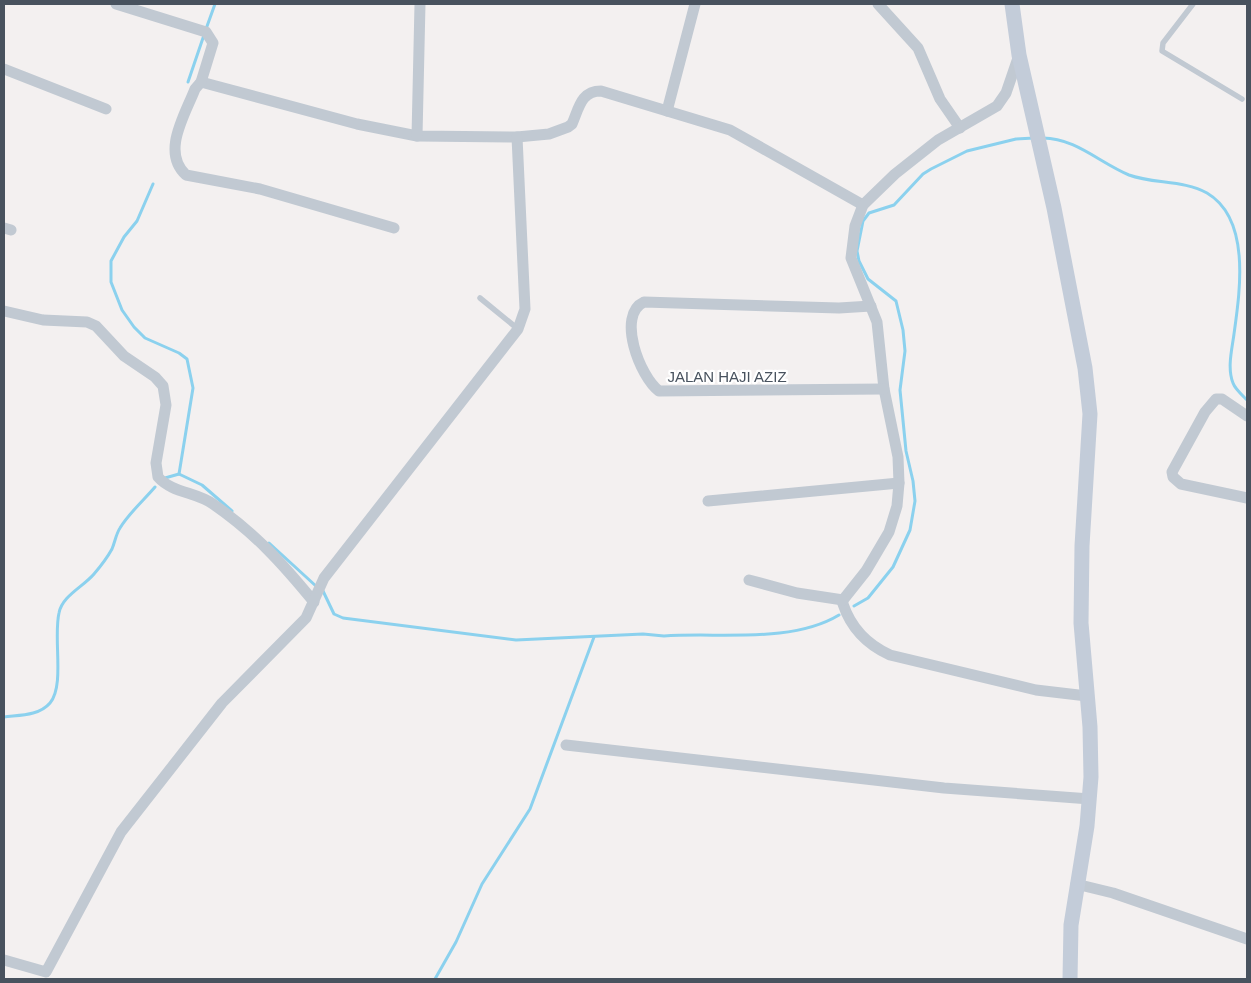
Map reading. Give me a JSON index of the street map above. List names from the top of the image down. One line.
{"streets":{"street":["JALAN HAJI AZIZ"]}}
